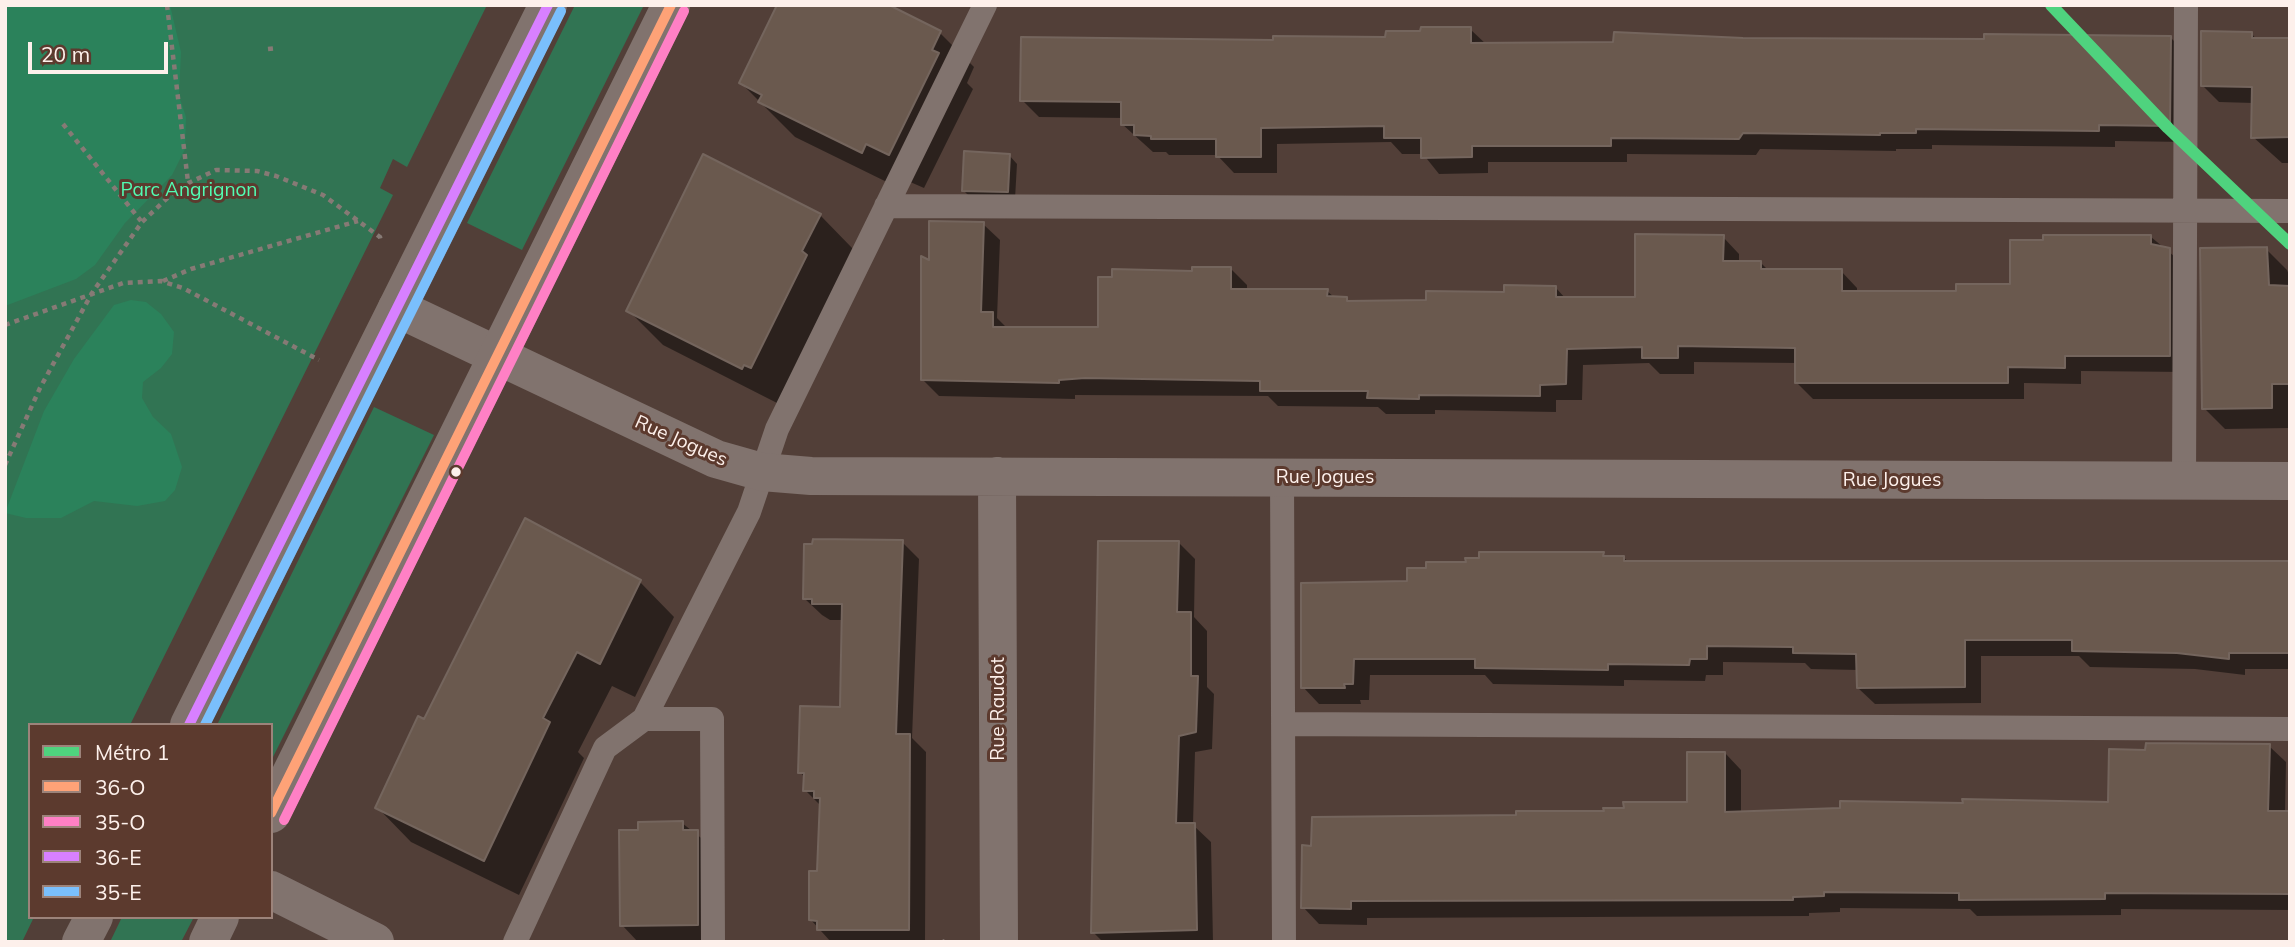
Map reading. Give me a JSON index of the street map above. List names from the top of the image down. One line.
{"streets":{"street":["Rue Jogues","Rue Raudot"]},"crossings":[["Rue Jogues","Rue Raudot"]],"parks":["Parc Angrignon"],"lines":["metro line 1","transit line 36-O","transit line 36-E","transit line 35-O","transit line 35-E"],"legend":["Métro 1","36-O","35-O","36-E","35-E"],"scale_bar":"20 m"}
